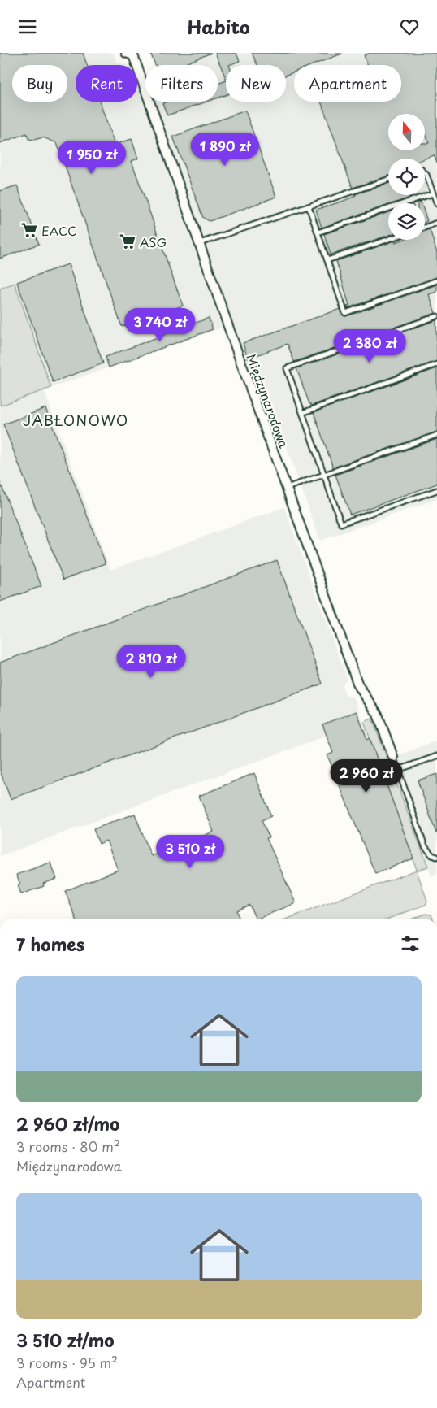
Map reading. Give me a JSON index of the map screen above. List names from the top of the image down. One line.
{"streets":{"street":["Międzynarodowa"]},"districts":["JABŁONOWO"],"places":{"supermarket":["EACC","ASG"]},"north":"top","page":{"header":"Habito","chip":["Buy","Rent","Filters","New","Apartment"],"price":["1 890 zł","1 950 zł","3 740 zł","2 380 zł","2 810 zł","2 960 zł","3 510 zł"],"heading":"7 homes","list":[{"name":"2 960 zł/mo","note":"3 rooms · 80 m² · Międzynarodowa"},{"name":"3 510 zł/mo","note":"3 rooms · 95 m² · Apartment"}]}}
